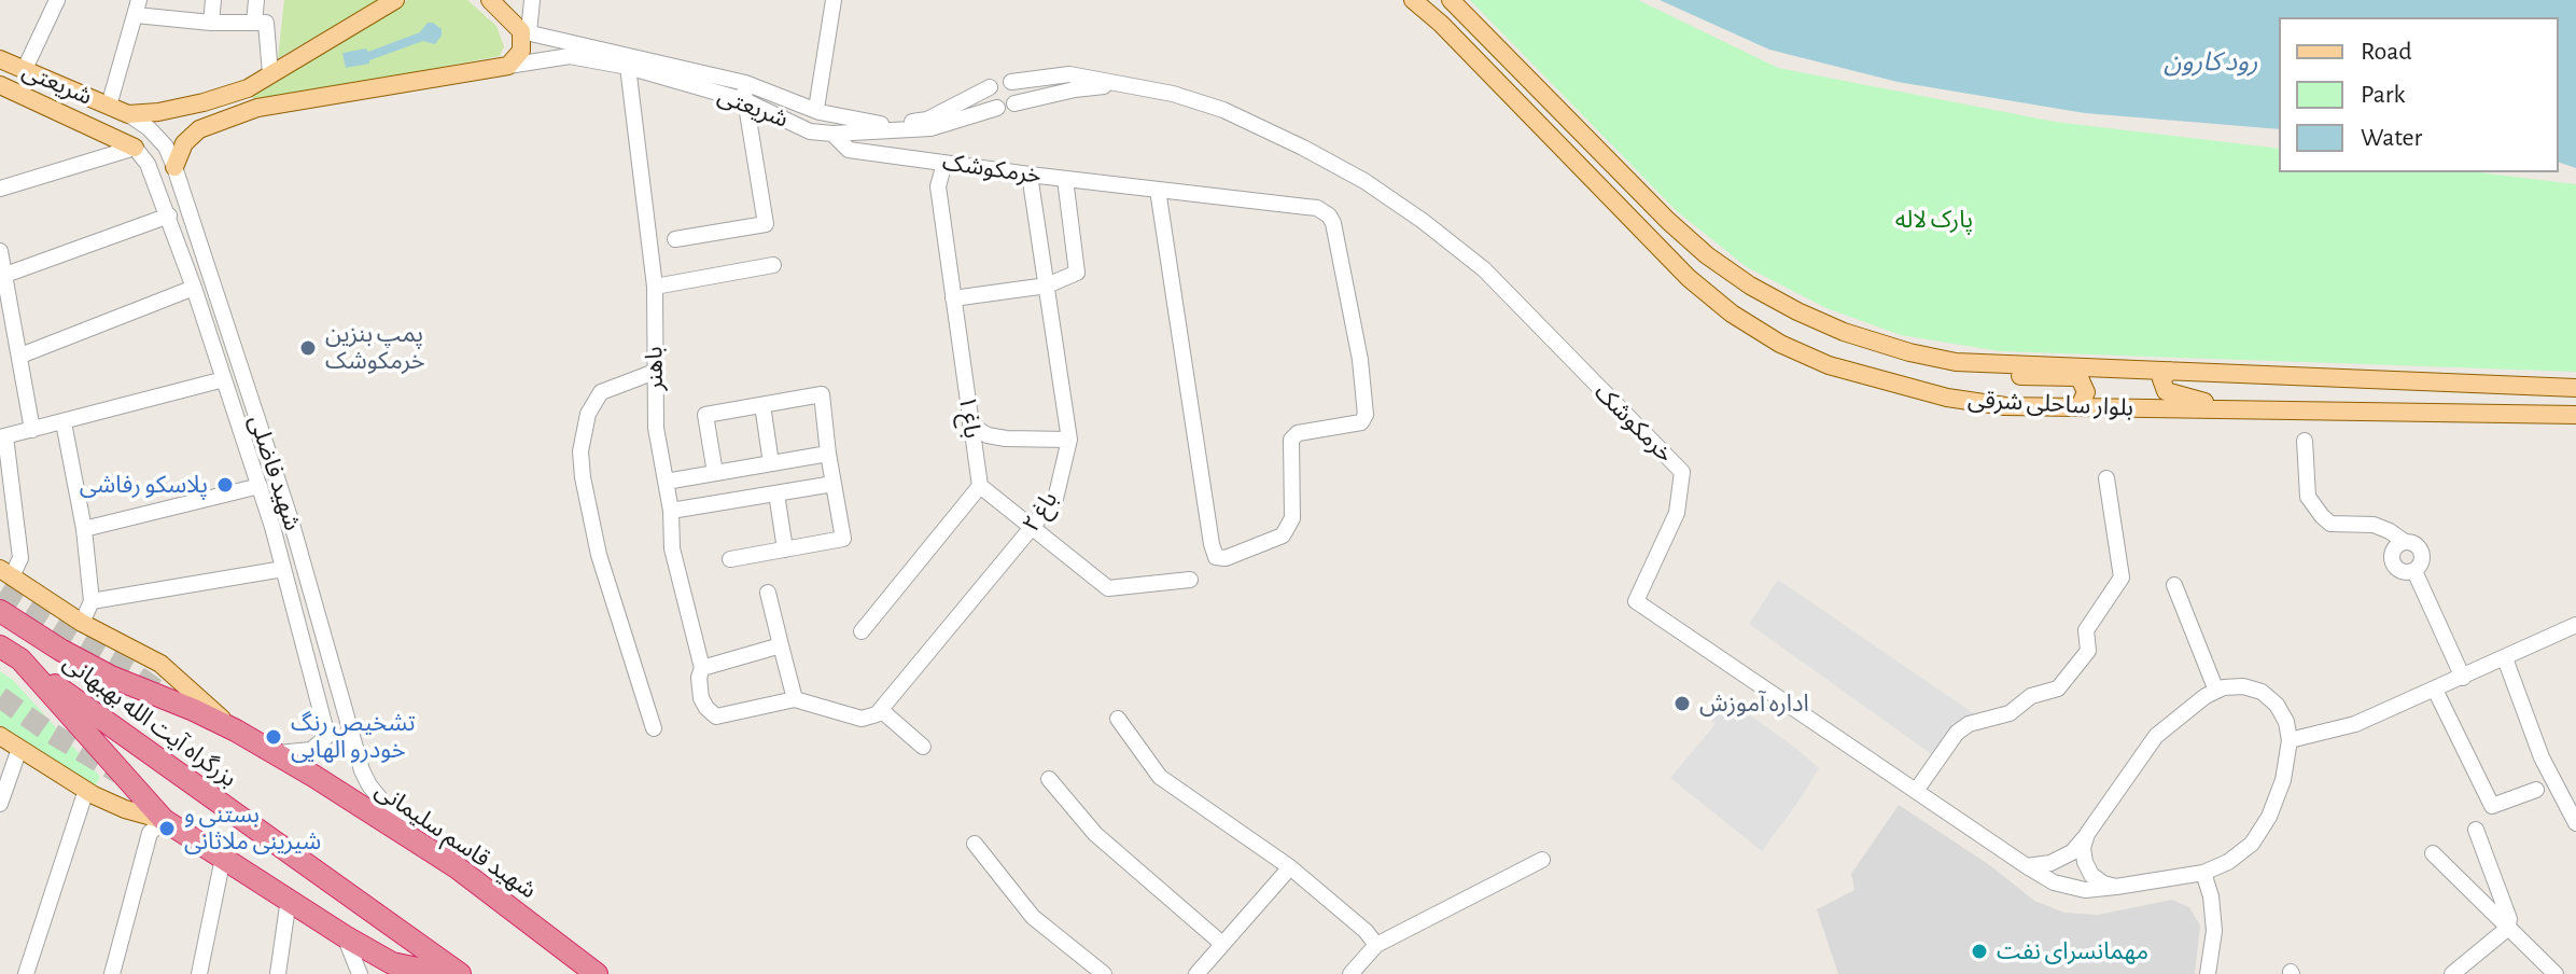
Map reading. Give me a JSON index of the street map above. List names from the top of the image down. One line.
{"streets":{"highway":["بزرگراه آیت الله بهبهانی","شهید قاسم سلیمانی"],"main road":["شریعتی","بلوار ساحلی شرقی"],"street":["خرمکوشک","باهنر","باغ ۱","شهید فاضلی","باغ ۲"]},"crossings":[["شریعتی","خرمکوشک"],["شریعتی","باهنر"],["شریعتی","شهید فاضلی"],["خرمکوشک","باغ ۱"],["خرمکوشک","باغ ۲"],["شهید فاضلی","شهید قاسم سلیمانی"],["بزرگراه آیت الله بهبهانی","شهید قاسم سلیمانی"]],"water":["رود کارون"],"parks":["پارک لاله"],"places":["پمپ بنزین خرمکوشک","پلاسکو رفاشی","اداره آموزش","تشخیص رنگ خودرو الهایی","بستنی و شیرینی ملاثانی","مهمانسرای نفت"],"legend":["Road","Park","Water"]}
